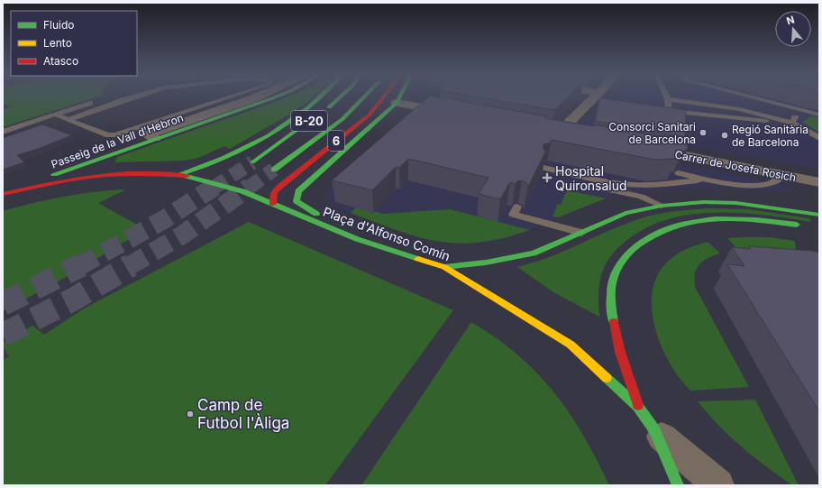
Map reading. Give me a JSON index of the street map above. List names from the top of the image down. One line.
{"streets":{"main road":["B-20","Passeig de la Vall d'Hebron","6","Plaça d'Alfonso Comín"],"street":["Carrer de Josefa Rosich"]},"crossings":[["Passeig de la Vall d'Hebron","Plaça d'Alfonso Comín"],["6","Plaça d'Alfonso Comín"]],"places":{"other":["Consorci Sanitari de Barcelona","Regió Sanitària de Barcelona","Camp de Futbol l'Àliga"],"health":["Hospital Quironsalud"]},"legend":["Fluido","Lento","Atasco"],"north":"top"}
